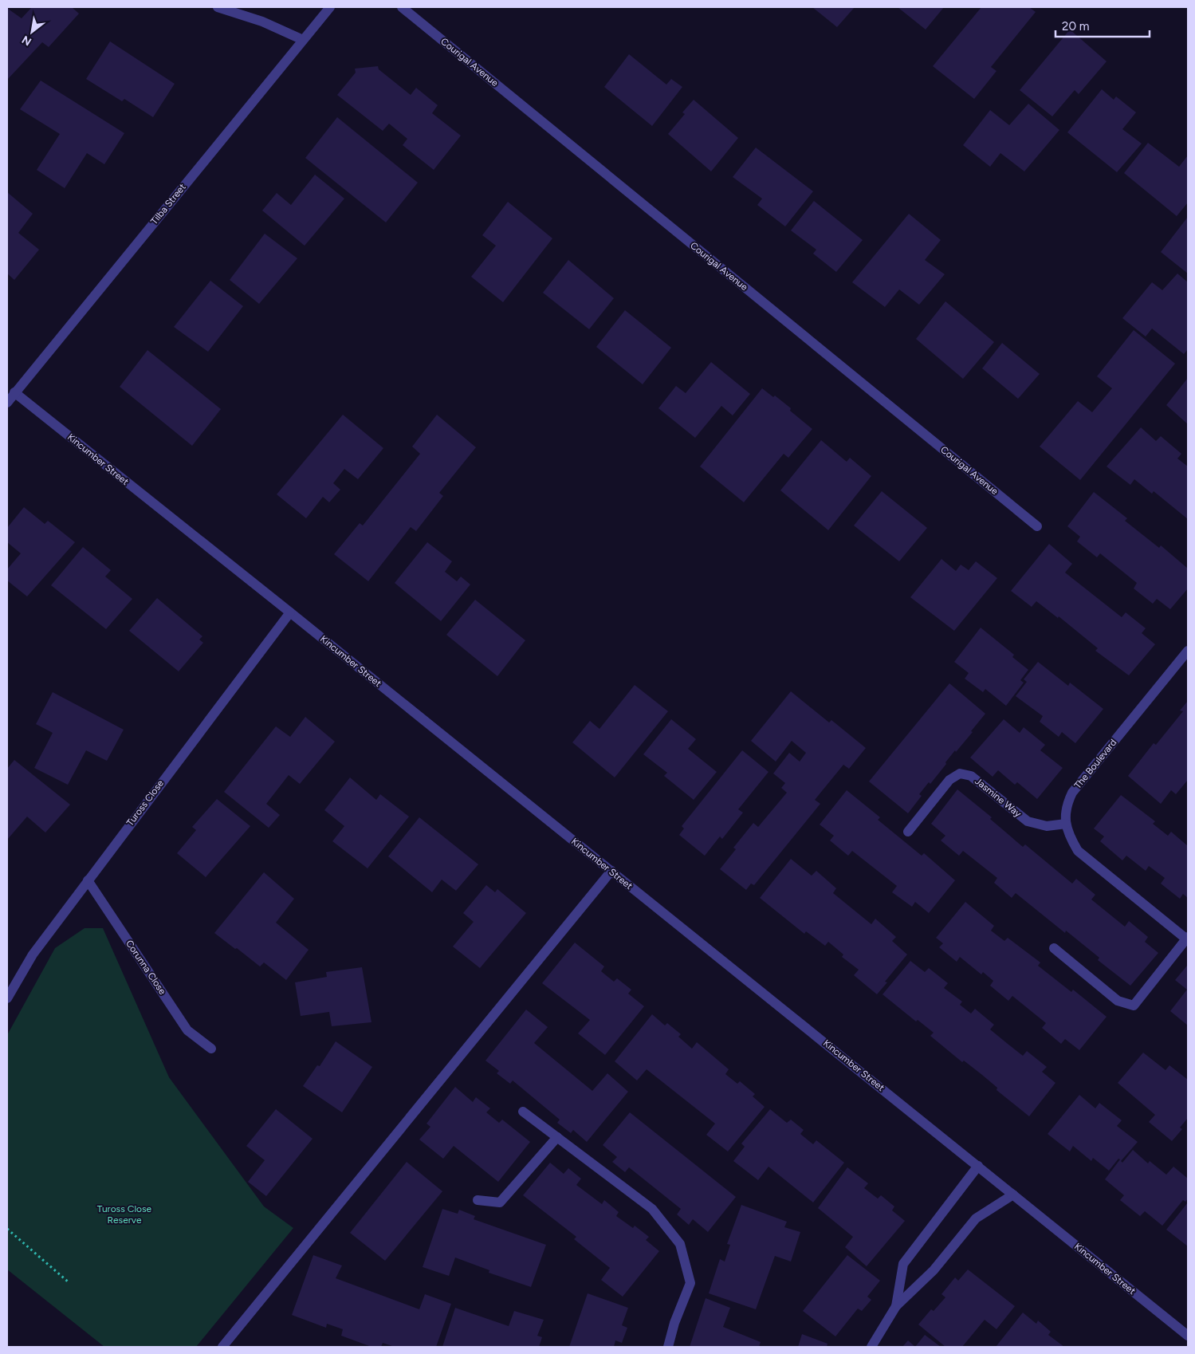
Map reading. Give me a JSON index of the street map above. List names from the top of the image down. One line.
{"streets":{"street":["Courigal Avenue","Tilba Street","Kincumber Street","The Boulevard","Jasmine Way","Tuross Close","Corunna Close"]},"crossings":[["Tilba Street","Kincumber Street"],["Kincumber Street","Tuross Close"],["The Boulevard","Jasmine Way"],["Tuross Close","Corunna Close"]],"parks":["Tuross Close Reserve"],"scale_bar":"20 m","north":"bottom left"}
